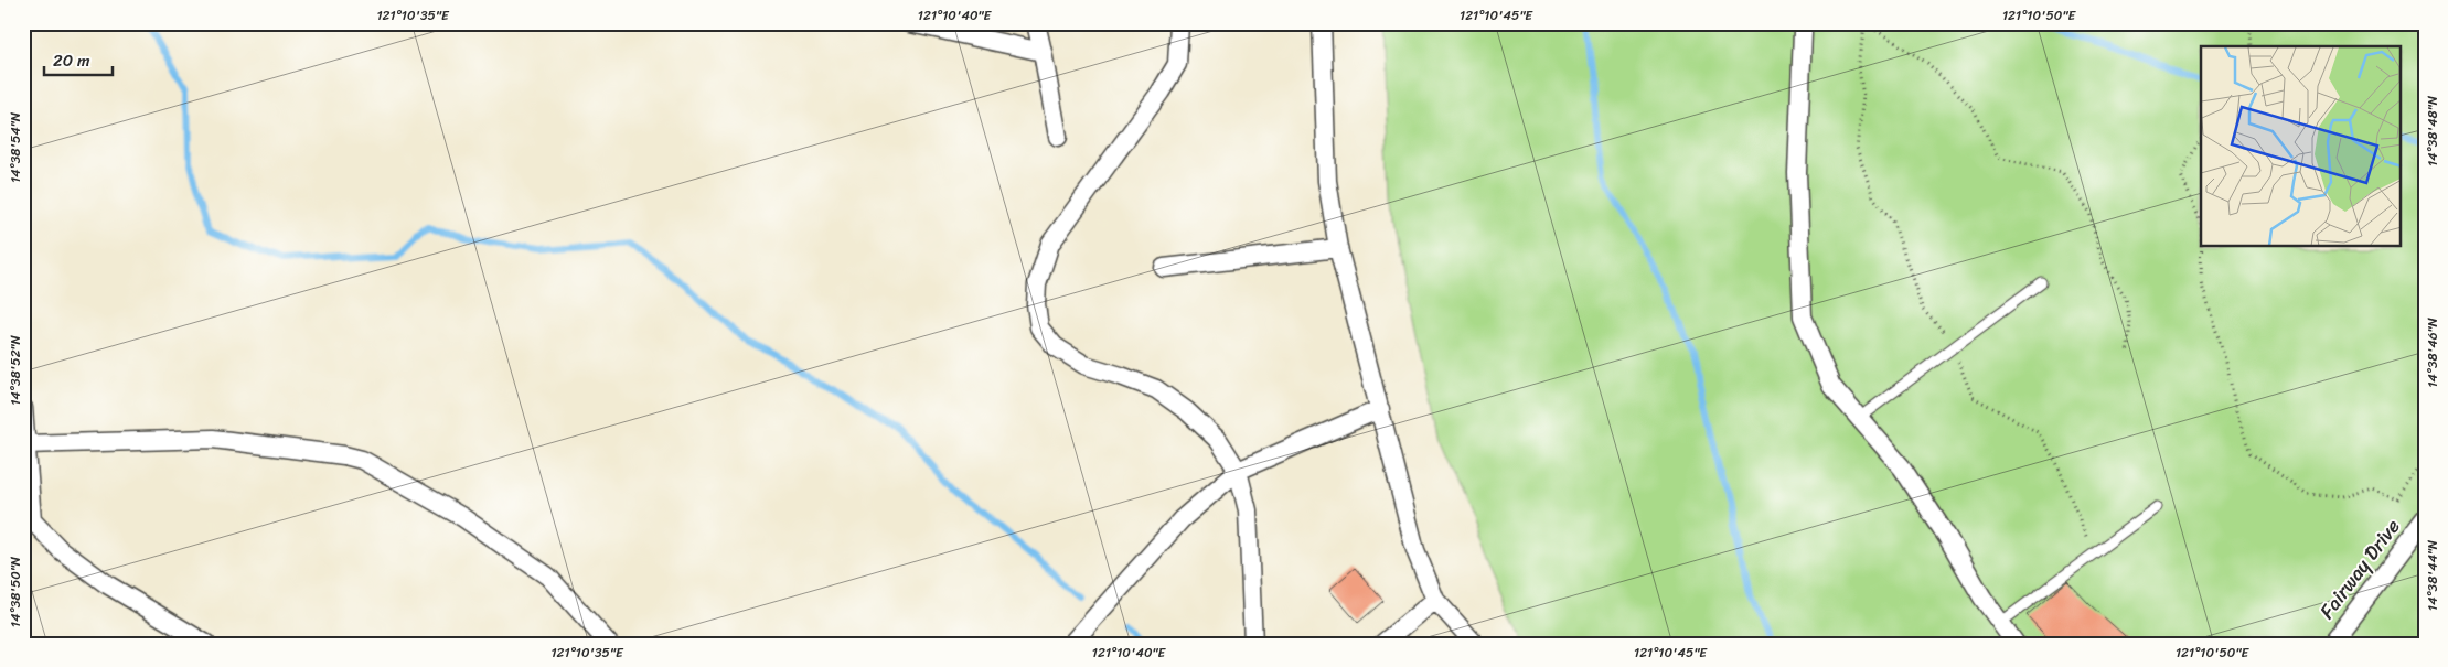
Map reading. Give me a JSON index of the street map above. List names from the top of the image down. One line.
{"streets":{"street":["Fairway Drive"]},"scale_bar":"20 m","coordinates":["121°10'35\"E","121°10'40\"E","121°10'45\"E","121°10'50\"E","14°38'48\"N","14°38'54\"N","14°38'46\"N","14°38'52\"N","14°38'44\"N","14°38'50\"N"]}
